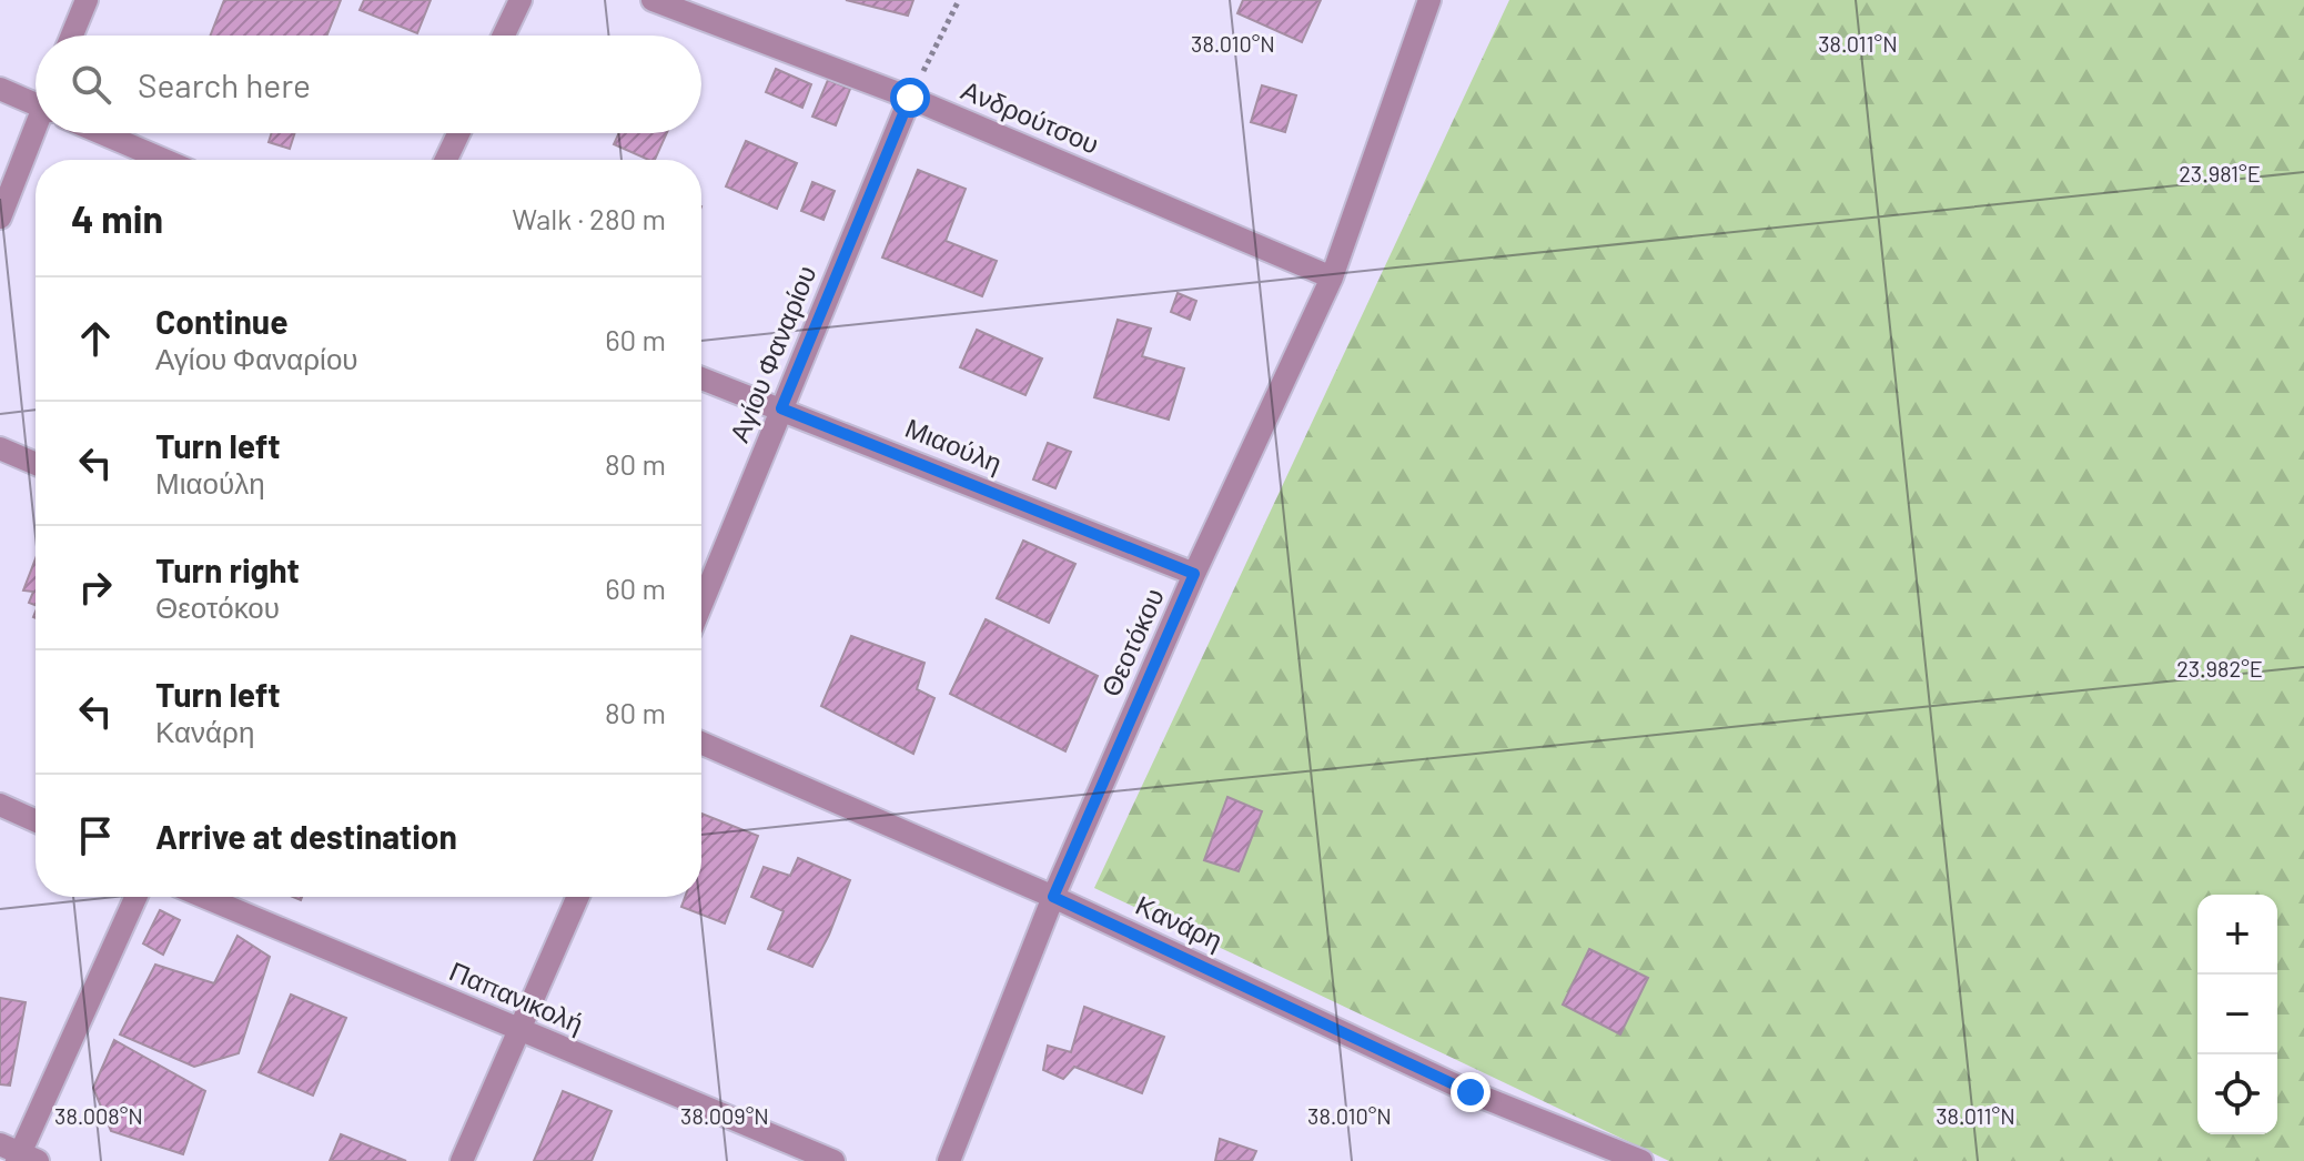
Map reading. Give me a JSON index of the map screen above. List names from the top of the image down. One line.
{"streets":{"street":["Ανδρούτσου","Αγίου Φαναρίου","Μιαούλη","Θεοτόκου","Κανάρη","Παπανικολή"]},"crossings":[["Ανδρούτσου","Αγίου Φαναρίου"],["Ανδρούτσου","Θεοτόκου"],["Αγίου Φαναρίου","Μιαούλη"],["Μιαούλη","Θεοτόκου"],["Θεοτόκου","Κανάρη"]],"page":{"search":"Search here","heading":["4 min","Walk · 280 m"],"list":[["Continue","Αγίου Φαναρίου","60 m"],["Turn left","Μιαούλη","80 m"],["Turn right","Θεοτόκου","60 m"],["Turn left","Κανάρη","80 m"],"Arrive at destination"],"map_buttons":["+","−"]},"coordinates":["38.010°N","38.011°N","23.981°E","23.982°E","38.008°N","38.009°N"]}
